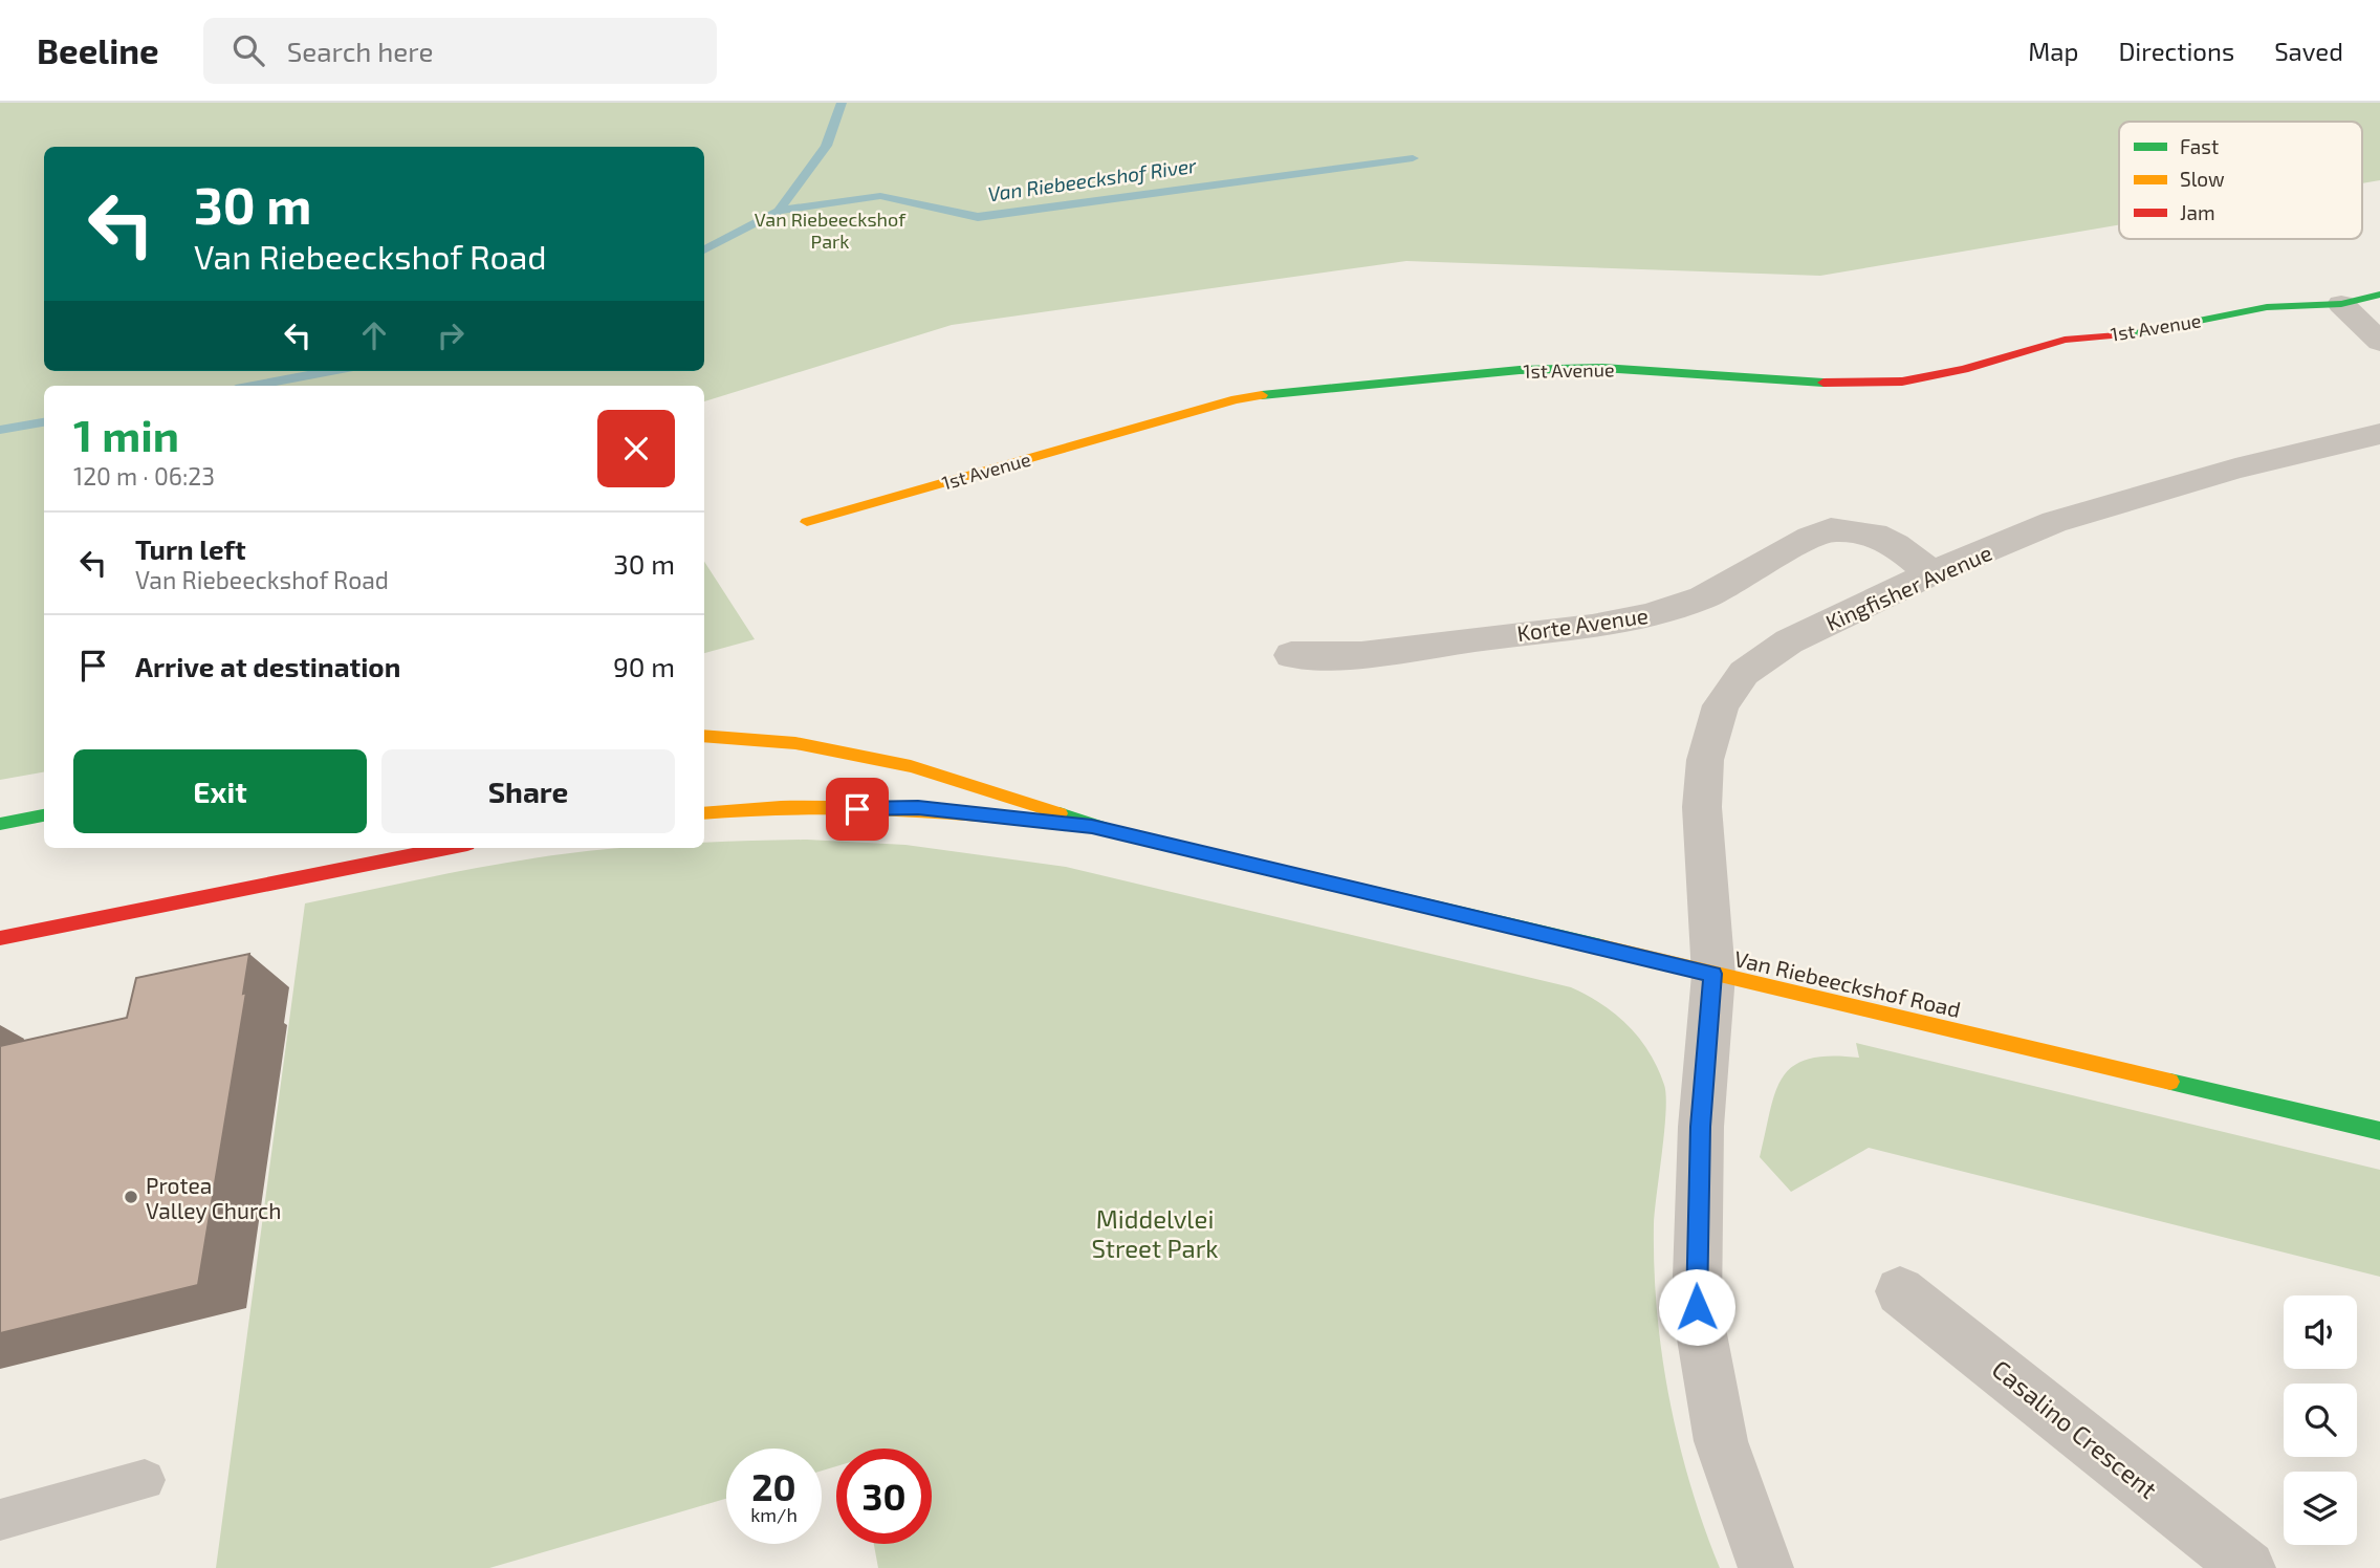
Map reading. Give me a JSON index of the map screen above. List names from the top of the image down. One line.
{"streets":{"street":["1st Avenue","Kingfisher Avenue","Korte Avenue","Van Riebeeckshof Road","Casalino Crescent"]},"crossings":[["Kingfisher Avenue","Korte Avenue"],["Kingfisher Avenue","Van Riebeeckshof Road"]],"water":["Van Riebeeckshof River"],"parks":["Van Riebeeckshof Park","Middelvlei Street Park"],"places":["Protea Valley Church"],"legend":["Fast","Slow","Jam"],"page":{"header":"Beeline","search":"Search here","nav":["Map","Directions","Saved"],"turn":["30 m","Van Riebeeckshof Road"],"heading":["1 min","120 m · 06:23"],"list":[{"name":"Turn left","note":"Van Riebeeckshof Road","value":"30 m"},{"name":"Arrive at destination","value":"90 m"}],"buttons":["Exit","Share"],"speed":"20 km/h","limit":"30"}}
